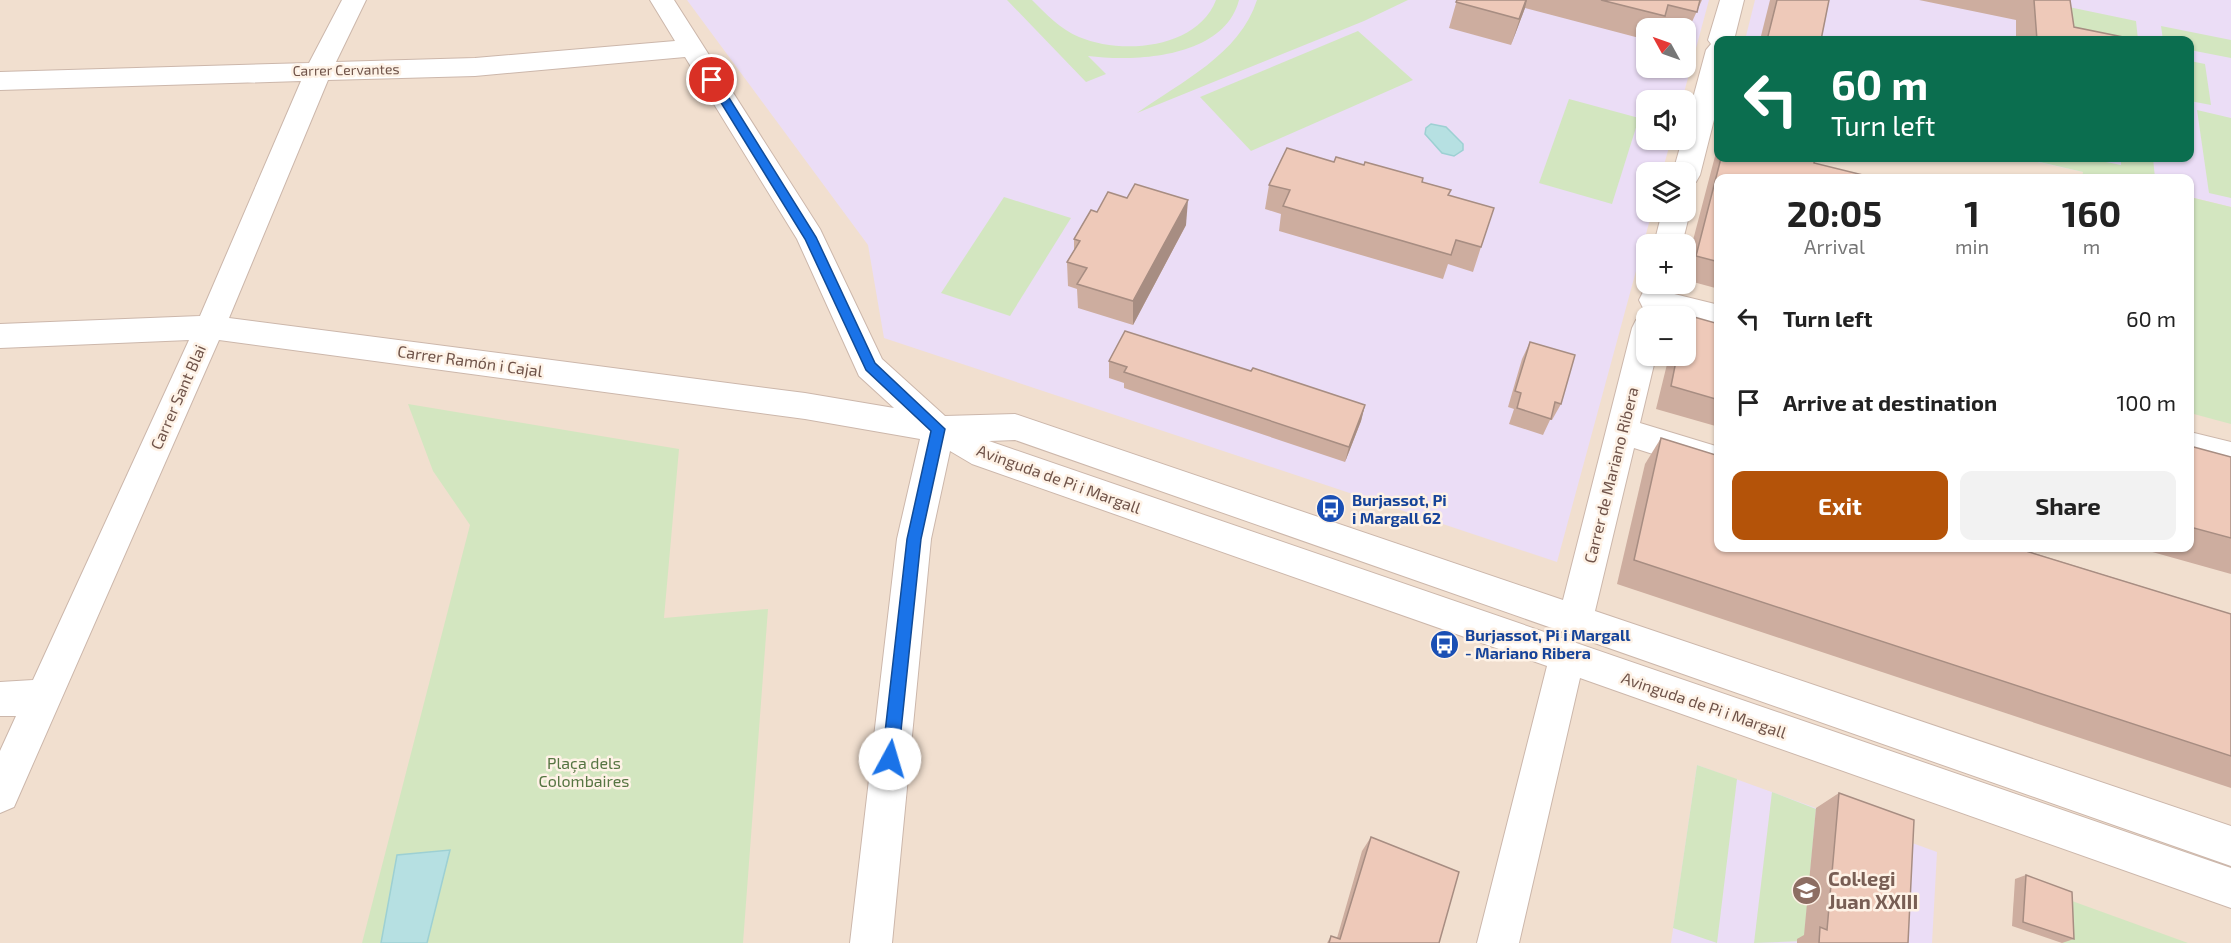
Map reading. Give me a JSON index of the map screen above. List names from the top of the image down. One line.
{"streets":{"street":["Carrer Cervantes","Carrer Ramón i Cajal","Carrer Sant Blai","Carrer de Mariano Ribera","Avinguda de Pi i Margall"]},"crossings":[["Carrer Cervantes","Carrer Sant Blai"],["Carrer Ramón i Cajal","Carrer Sant Blai"],["Carrer Ramón i Cajal","Avinguda de Pi i Margall"],["Carrer de Mariano Ribera","Avinguda de Pi i Margall"]],"parks":["Plaça dels Colombaires"],"places":{"bus stop":["Burjassot, Pi i Margall 62","Burjassot, Pi i Margall - Mariano Ribera"],"school or university":["Col·legi Juan XXIII"]},"north":"top left","page":{"map_buttons":["+","−"],"turn":["60 m","Turn left"],"eta":["20:05","Arrival","1","min","160","m"],"list":[{"name":"Turn left","value":"60 m"},{"name":"Arrive at destination","value":"100 m"}],"buttons":["Exit","Share"]}}
